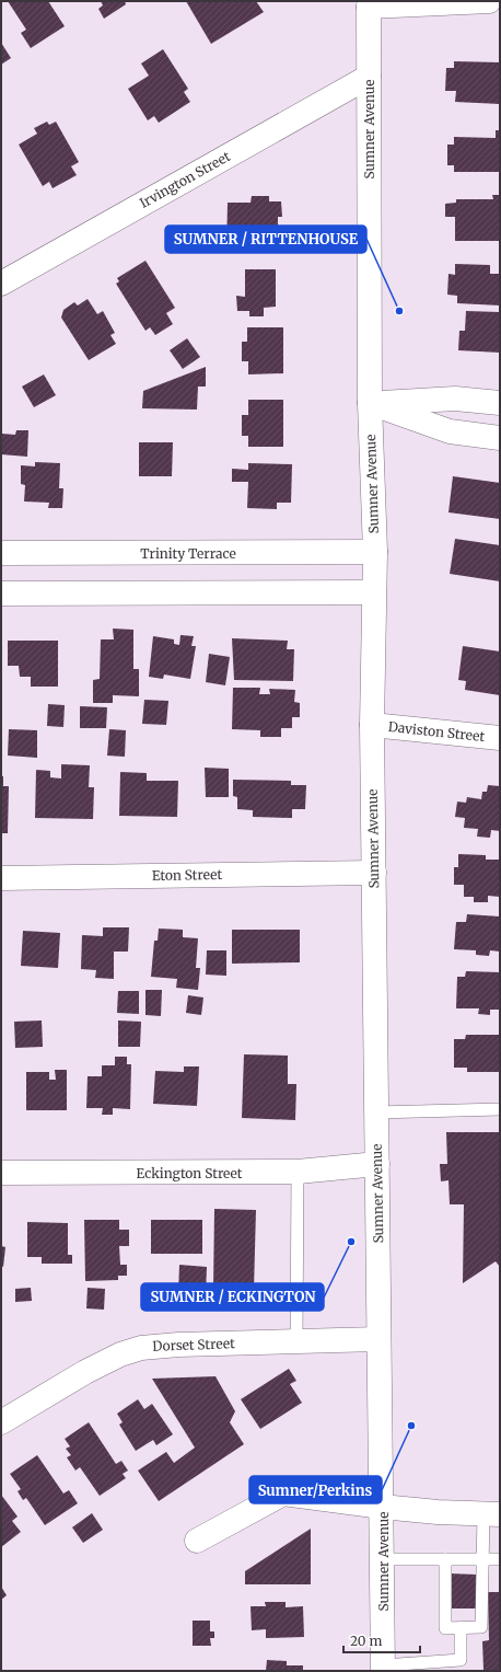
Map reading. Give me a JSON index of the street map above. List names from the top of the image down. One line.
{"streets":{"street":["Sumner Avenue","Irvington Street","Trinity Terrace","Daviston Street","Eton Street","Eckington Street","Dorset Street"]},"crossings":[["Sumner Avenue","Irvington Street"],["Sumner Avenue","Trinity Terrace"],["Sumner Avenue","Daviston Street"],["Sumner Avenue","Eton Street"],["Sumner Avenue","Eckington Street"],["Sumner Avenue","Dorset Street"]],"places":["SUMNER / RITTENHOUSE","SUMNER / ECKINGTON","Sumner/Perkins"],"scale_bar":"20 m"}
